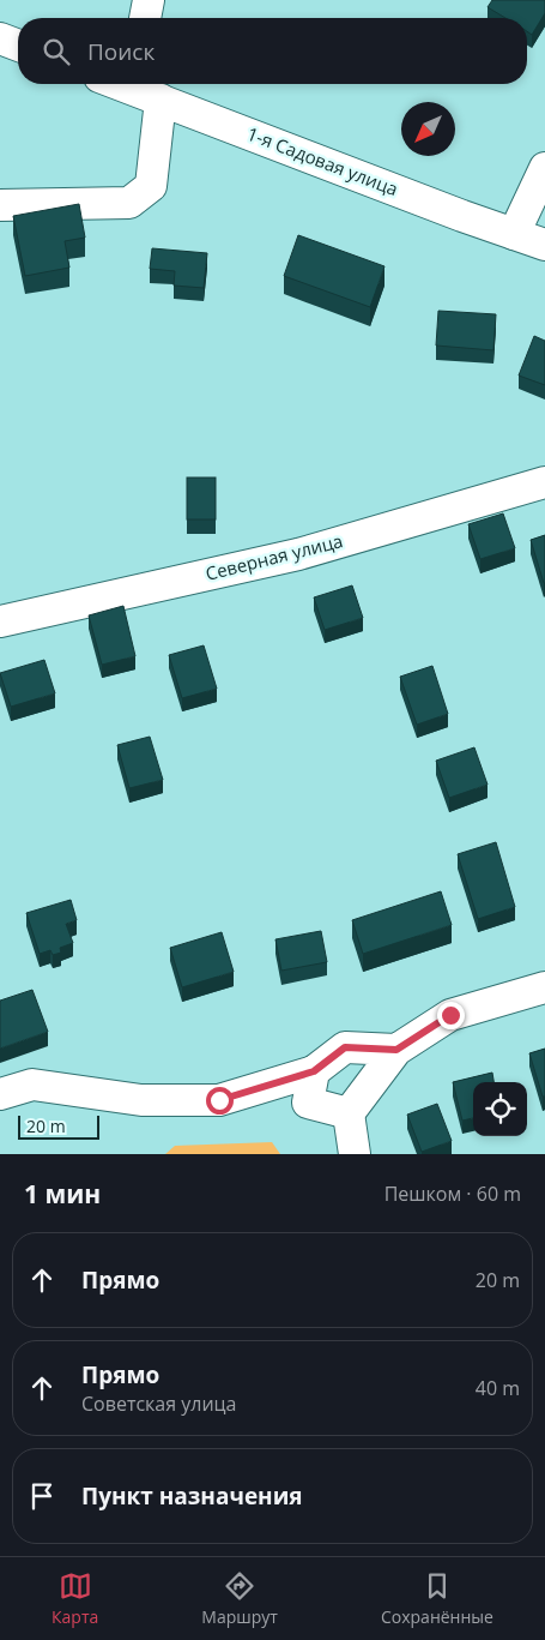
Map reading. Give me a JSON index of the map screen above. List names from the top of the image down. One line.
{"streets":{"street":["1-я Садовая улица","Северная улица"]},"scale_bar":"20 m","north":"bottom left","page":{"search":"Поиск","scale":"20 m","heading":["1 мин","Пешком · 60 m"],"list":[["Прямо","20 m"],["Прямо","Советская улица","40 m"],"Пункт назначения"],"nav":["Карта","Маршрут","Сохранённые"]}}
